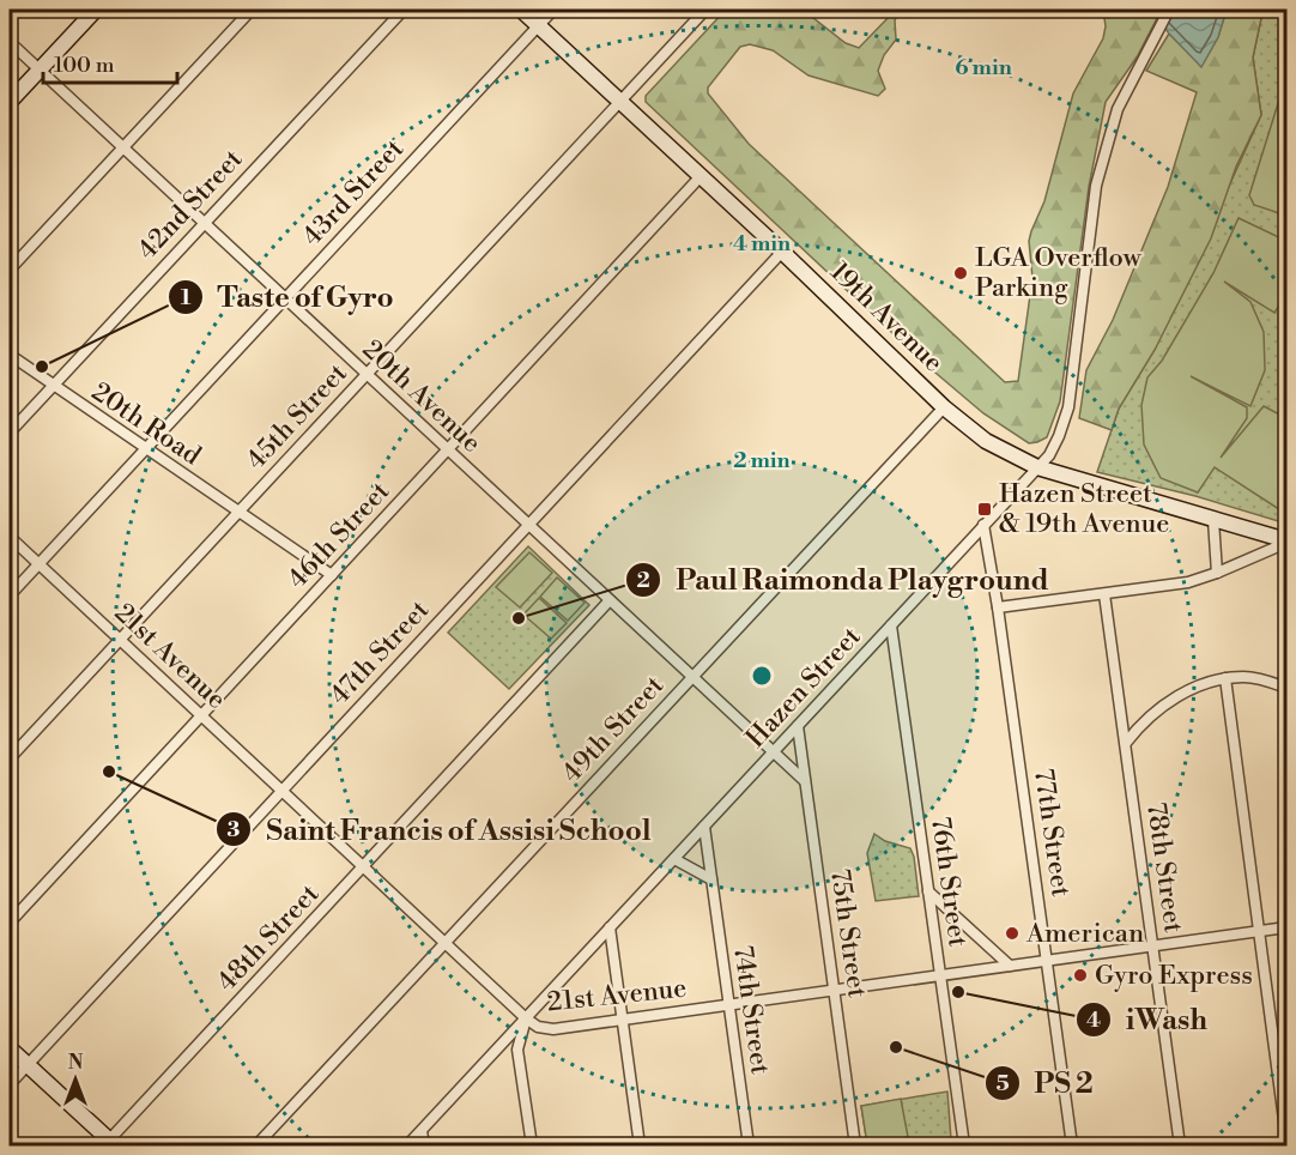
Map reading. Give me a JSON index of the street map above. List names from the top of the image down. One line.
{"streets":{"street":["43rd Street","42nd Street","19th Avenue","20th Avenue","45th Street","20th Road","46th Street","47th Street","21st Avenue","Hazen Street","49th Street","77th Street","78th Street","76th Street","75th Street","48th Street","74th Street"]},"crossings":[["43rd Street","19th Avenue"],["43rd Street","20th Avenue"],["43rd Street","20th Road"],["43rd Street","21st Avenue"],["42nd Street","20th Avenue"],["42nd Street","20th Road"],["19th Avenue","45th Street"],["19th Avenue","46th Street"],["19th Avenue","47th Street"],["19th Avenue","Hazen Street"],["19th Avenue","49th Street"],["20th Avenue","45th Street"],["20th Avenue","46th Street"],["20th Avenue","47th Street"],["20th Avenue","Hazen Street"],["20th Avenue","49th Street"],["20th Avenue","75th Street"],["20th Avenue","48th Street"],["45th Street","20th Road"],["45th Street","21st Avenue"],["20th Road","46th Street"],["46th Street","21st Avenue"],["47th Street","21st Avenue"],["21st Avenue","Hazen Street"],["21st Avenue","49th Street"],["21st Avenue","77th Street"],["21st Avenue","78th Street"],["21st Avenue","76th Street"],["21st Avenue","75th Street"],["21st Avenue","48th Street"],["21st Avenue","74th Street"],["Hazen Street","77th Street"],["Hazen Street","76th Street"],["Hazen Street","75th Street"],["Hazen Street","74th Street"]],"places":{"other":["LGA Overflow Parking","Taste of Gyro","Paul Raimonda Playground","Saint Francis of Assisi School","American","Gyro Express","iWash","PS 2"],"transit":["Hazen Street & 19th Avenue"]},"scale_bar":"100 m","north":"top","rings":["6 min","4 min","2 min"]}
